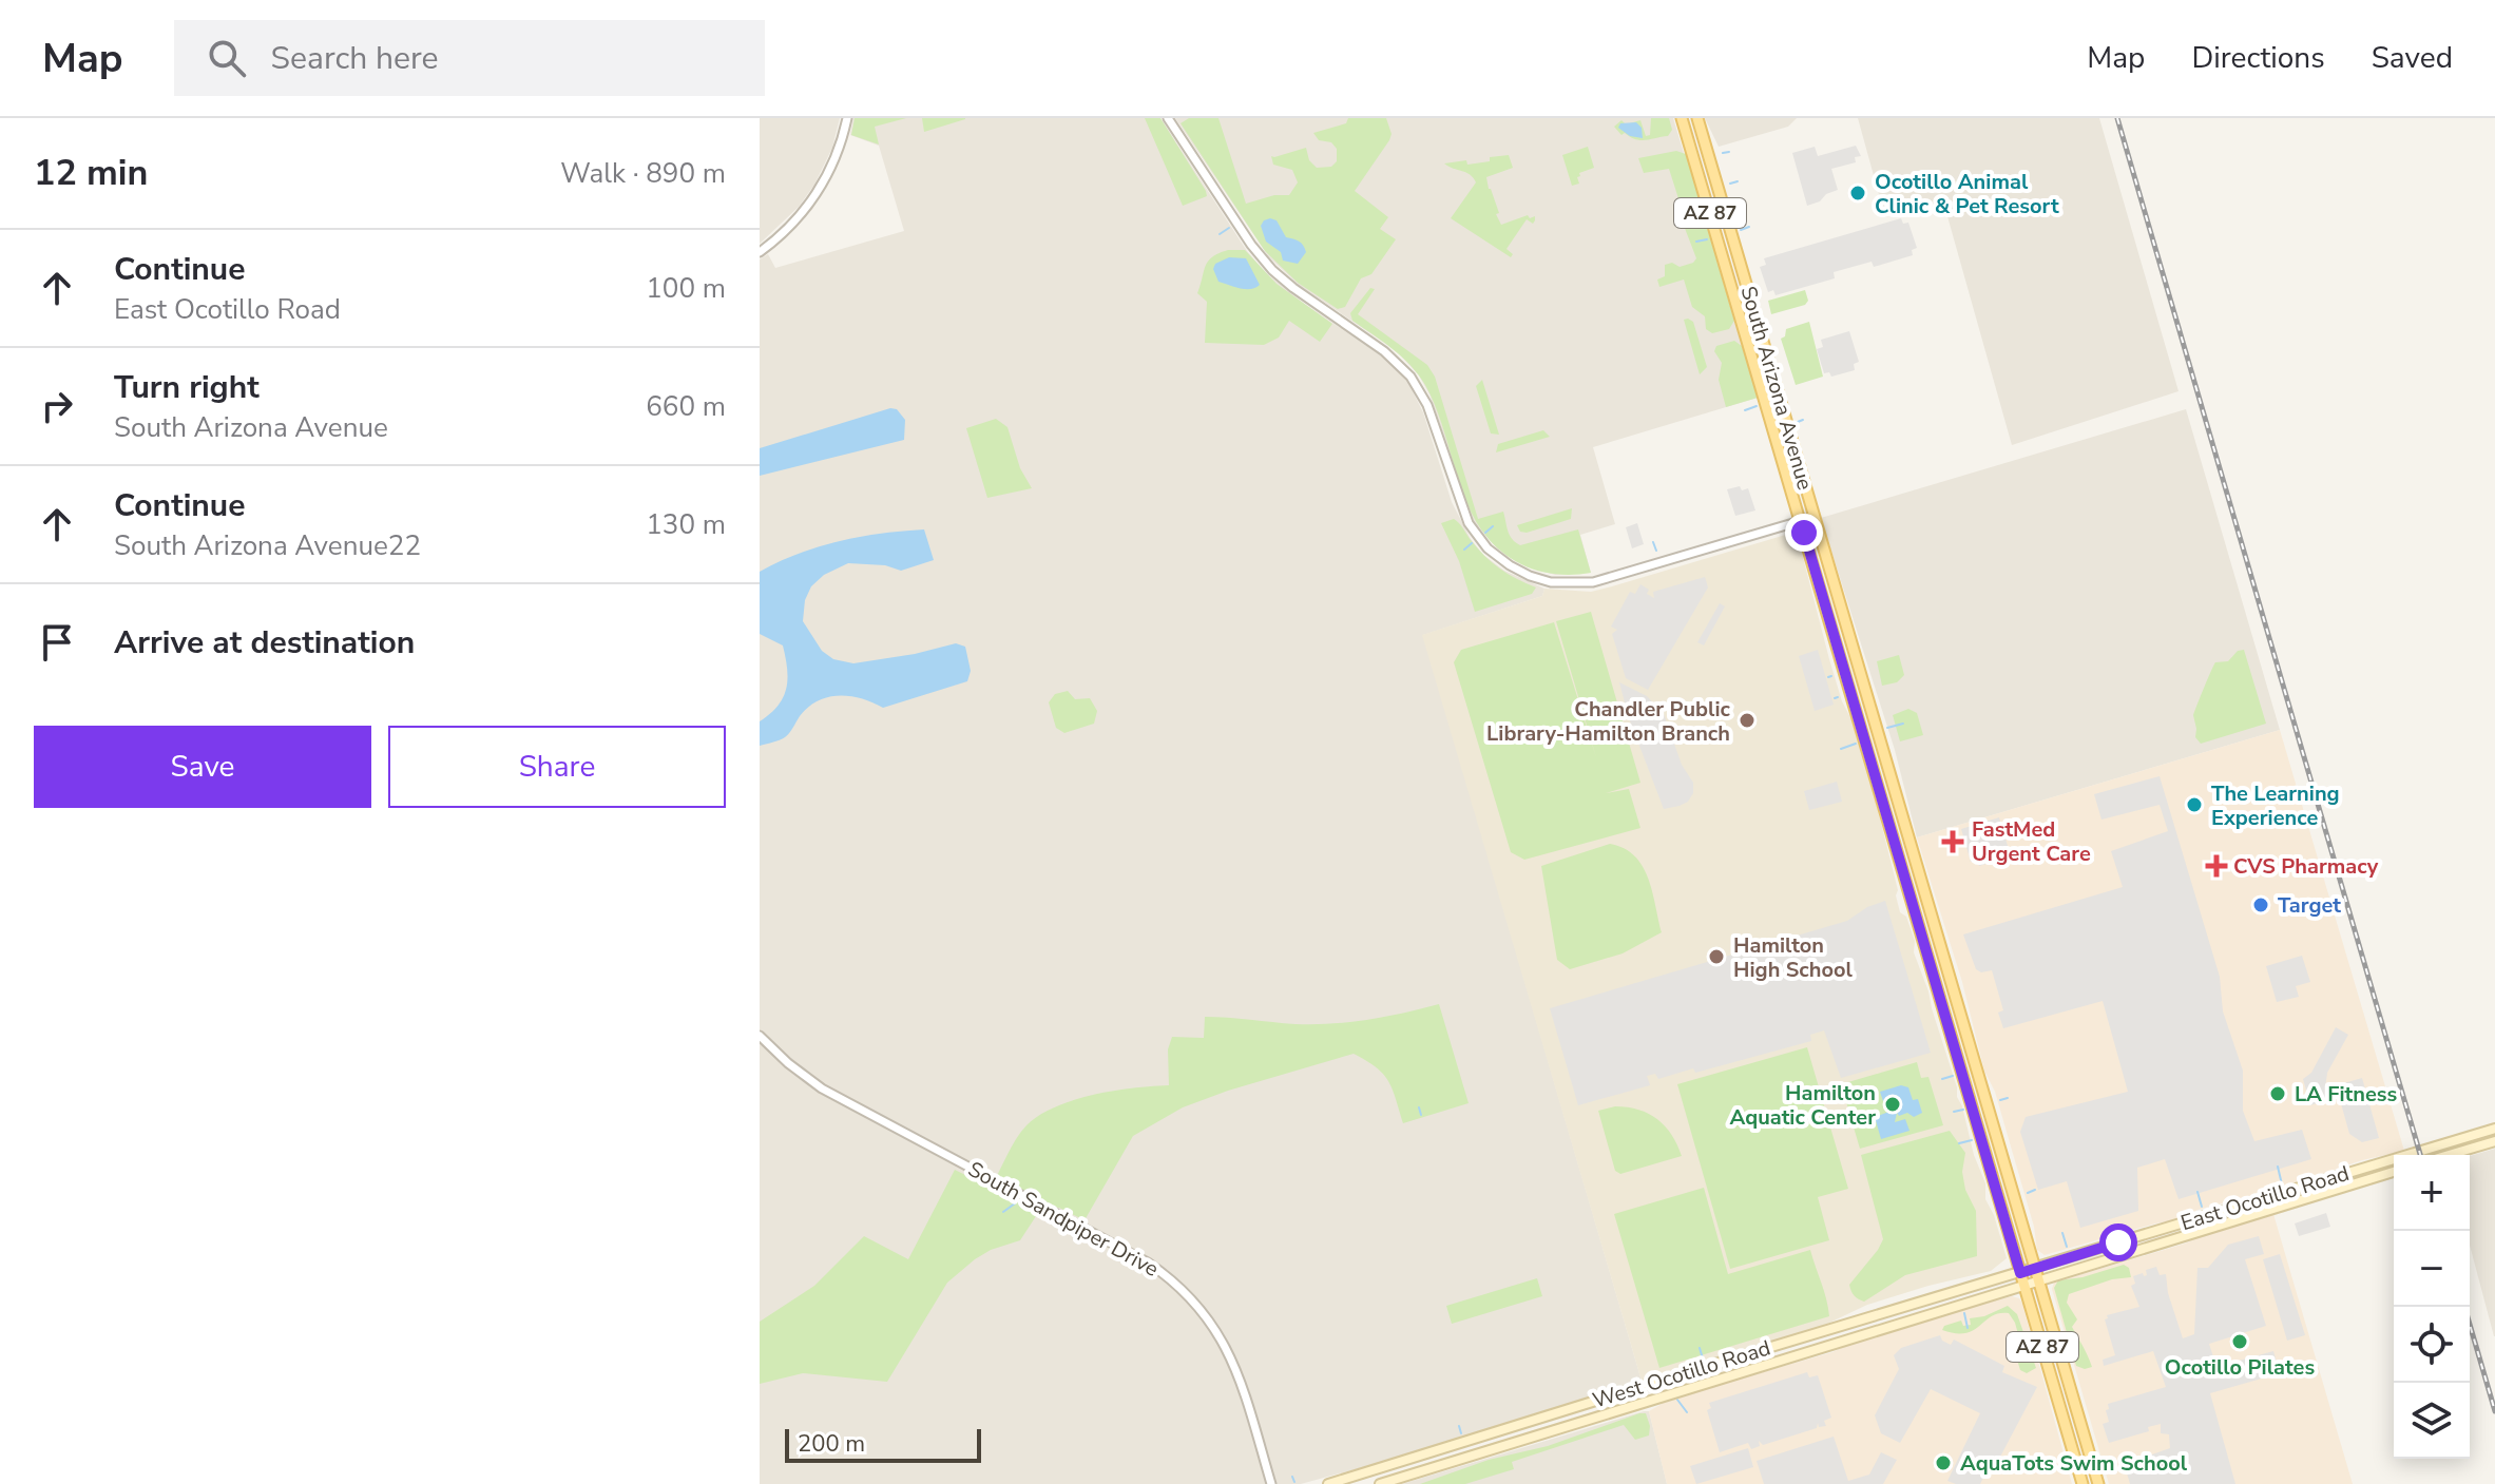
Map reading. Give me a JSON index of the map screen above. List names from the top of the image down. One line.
{"streets":{"main road":["AZ 87","South Arizona Avenue","East Ocotillo Road","West Ocotillo Road"],"street":["South Sandpiper Drive"]},"crossings":[["AZ 87","South Arizona Avenue"],["AZ 87","West Ocotillo Road"],["South Arizona Avenue","East Ocotillo Road"],["South Arizona Avenue","West Ocotillo Road"],["East Ocotillo Road","West Ocotillo Road"]],"places":{"other":["Ocotillo Animal Clinic & Pet Resort","Chandler Public Library-Hamilton Branch","The Learning Experience","Target","Hamilton High School","LA Fitness","Hamilton Aquatic Center","Ocotillo Pilates","AquaTots Swim School"],"health":["FastMed Urgent Care","CVS Pharmacy"]},"scale_bar":"200 m","page":{"header":"Map","search":"Search here","nav":["Map","Directions","Saved"],"heading":["12 min","Walk · 890 m"],"list":[["Continue","East Ocotillo Road","100 m"],["Turn right","South Arizona Avenue","660 m"],["Continue","South Arizona Avenue22","130 m"],"Arrive at destination"],"buttons":["Save","Share"],"map_buttons":["+","−"],"scale":"200 m"}}
